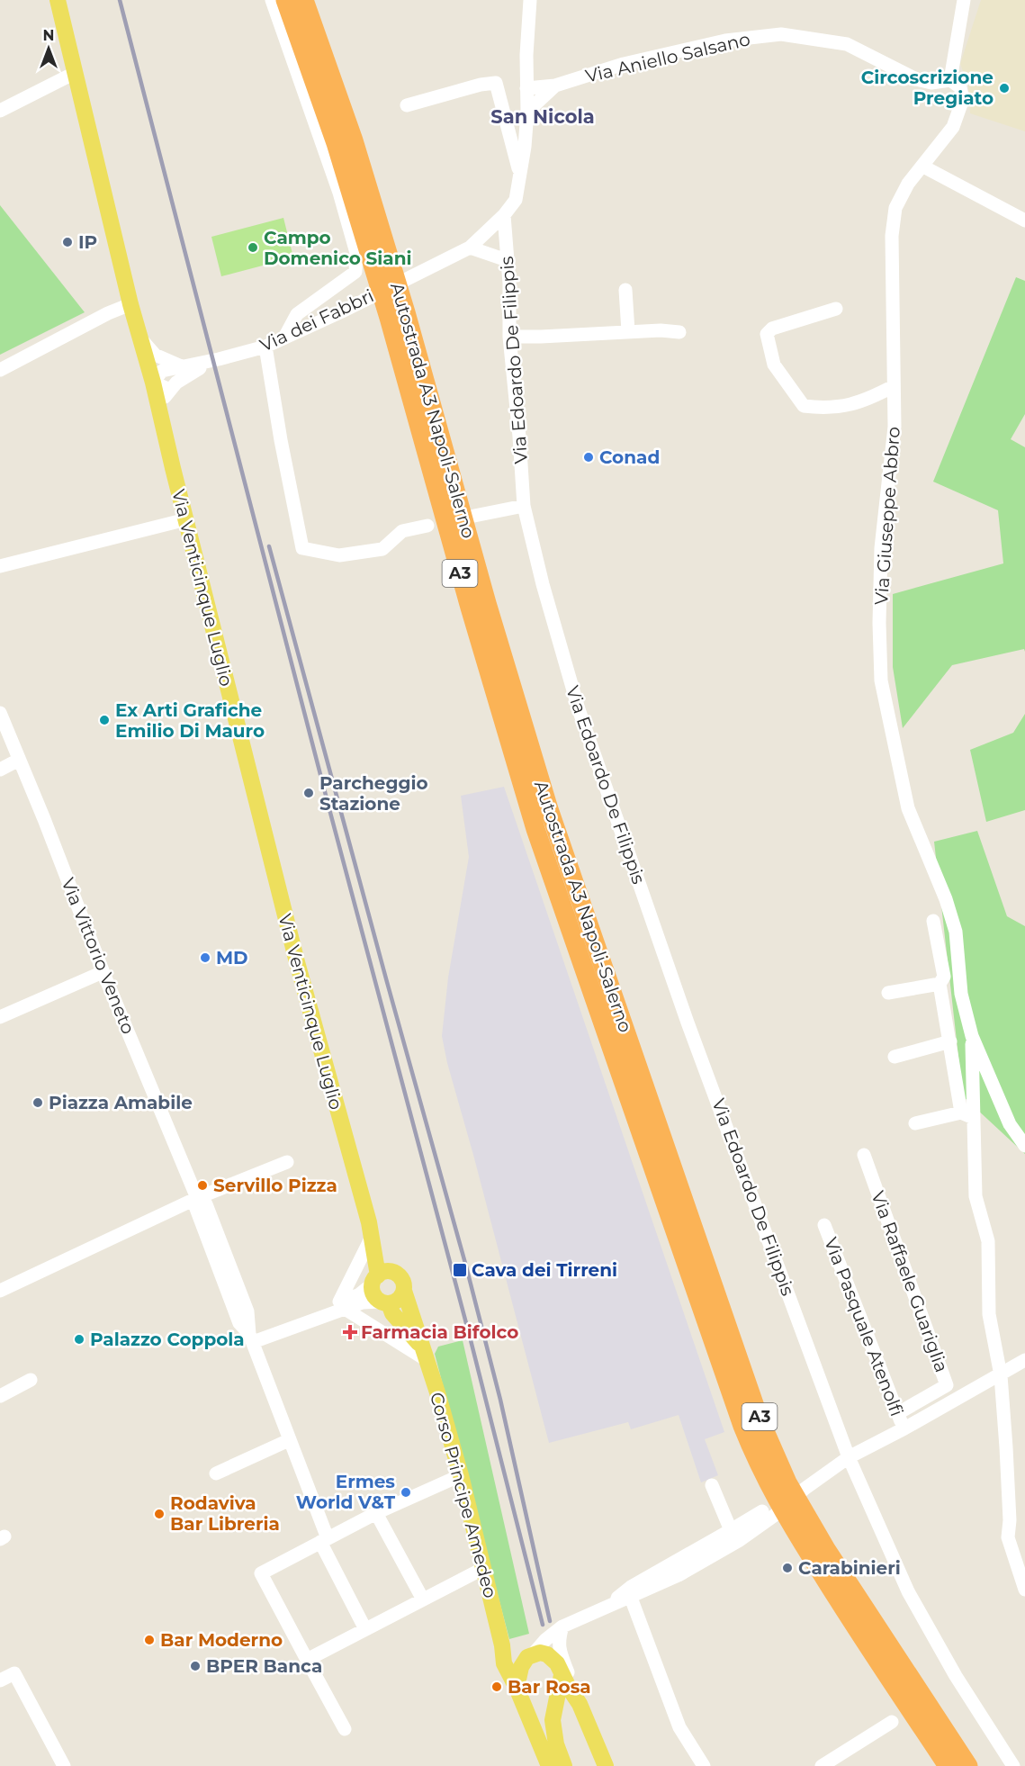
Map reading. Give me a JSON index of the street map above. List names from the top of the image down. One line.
{"streets":{"highway":["Autostrada A3 Napoli-Salerno","A3"],"main road":["Via Venticinque Luglio","Corso Principe Amedeo"],"street":["Via Aniello Salsano","Via dei Fabbri","Via Edoardo De Filippis","Via Giuseppe Abbro","Via Vittorio Veneto","Via Raffaele Guariglia","Via Pasquale Atenolfi"]},"crossings":[["Via Aniello Salsano","Via Giuseppe Abbro"],["Via dei Fabbri","Via Edoardo De Filippis"],["Via dei Fabbri","Via Venticinque Luglio"],["Via Edoardo De Filippis","Via Pasquale Atenolfi"],["Via Raffaele Guariglia","Via Pasquale Atenolfi"]],"districts":["San Nicola"],"places":{"other":["Circoscrizione Pregiato","IP","Campo Domenico Siani","Conad","Ex Arti Grafiche Emilio Di Mauro","Parcheggio Stazione","MD","Piazza Amabile","Servillo Pizza","Palazzo Coppola","Ermes World V&T","Rodaviva Bar Libreria","Carabinieri","Bar Moderno","BPER Banca","Bar Rosa"],"transit":["Cava dei Tirreni"],"health":["Farmacia Bifolco"]},"north":"top"}
